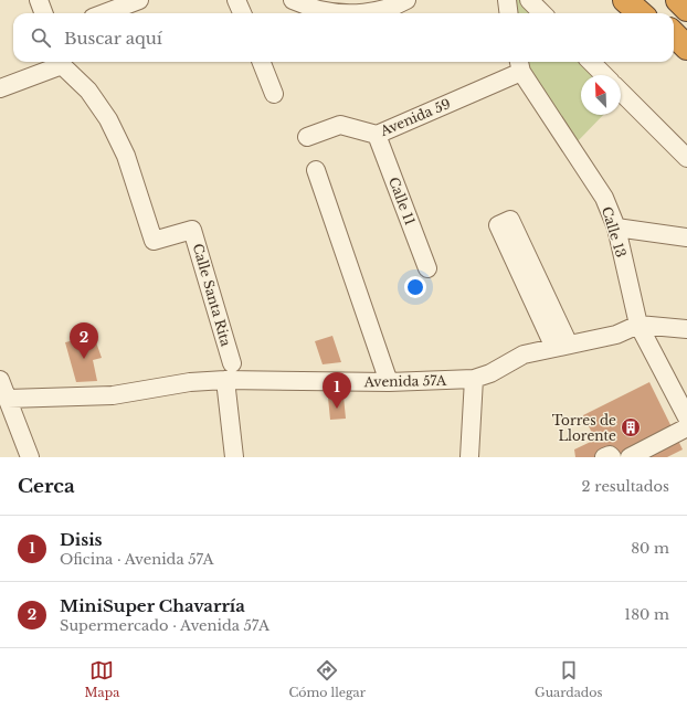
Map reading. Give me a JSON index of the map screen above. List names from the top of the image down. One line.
{"streets":{"street":["Avenida 59","Calle 11","Calle 13","Calle Santa Rita","Avenida 57A"]},"crossings":[["Avenida 59","Calle 11"],["Avenida 59","Calle 13"],["Calle 13","Avenida 57A"],["Calle Santa Rita","Avenida 57A"]],"places":{"building":["Torres de Llorente"]},"north":"top left","page":{"search":"Buscar aquí","pins":["2","1"],"heading":["Cerca","2 resultados"],"list":[{"mark":"1","name":"Disis","note":"Oficina · Avenida 57A","value":"80 m"},{"mark":"2","name":"MiniSuper Chavarría","note":"Supermercado · Avenida 57A","value":"180 m"}],"nav":["Mapa","Cómo llegar","Guardados"]}}
